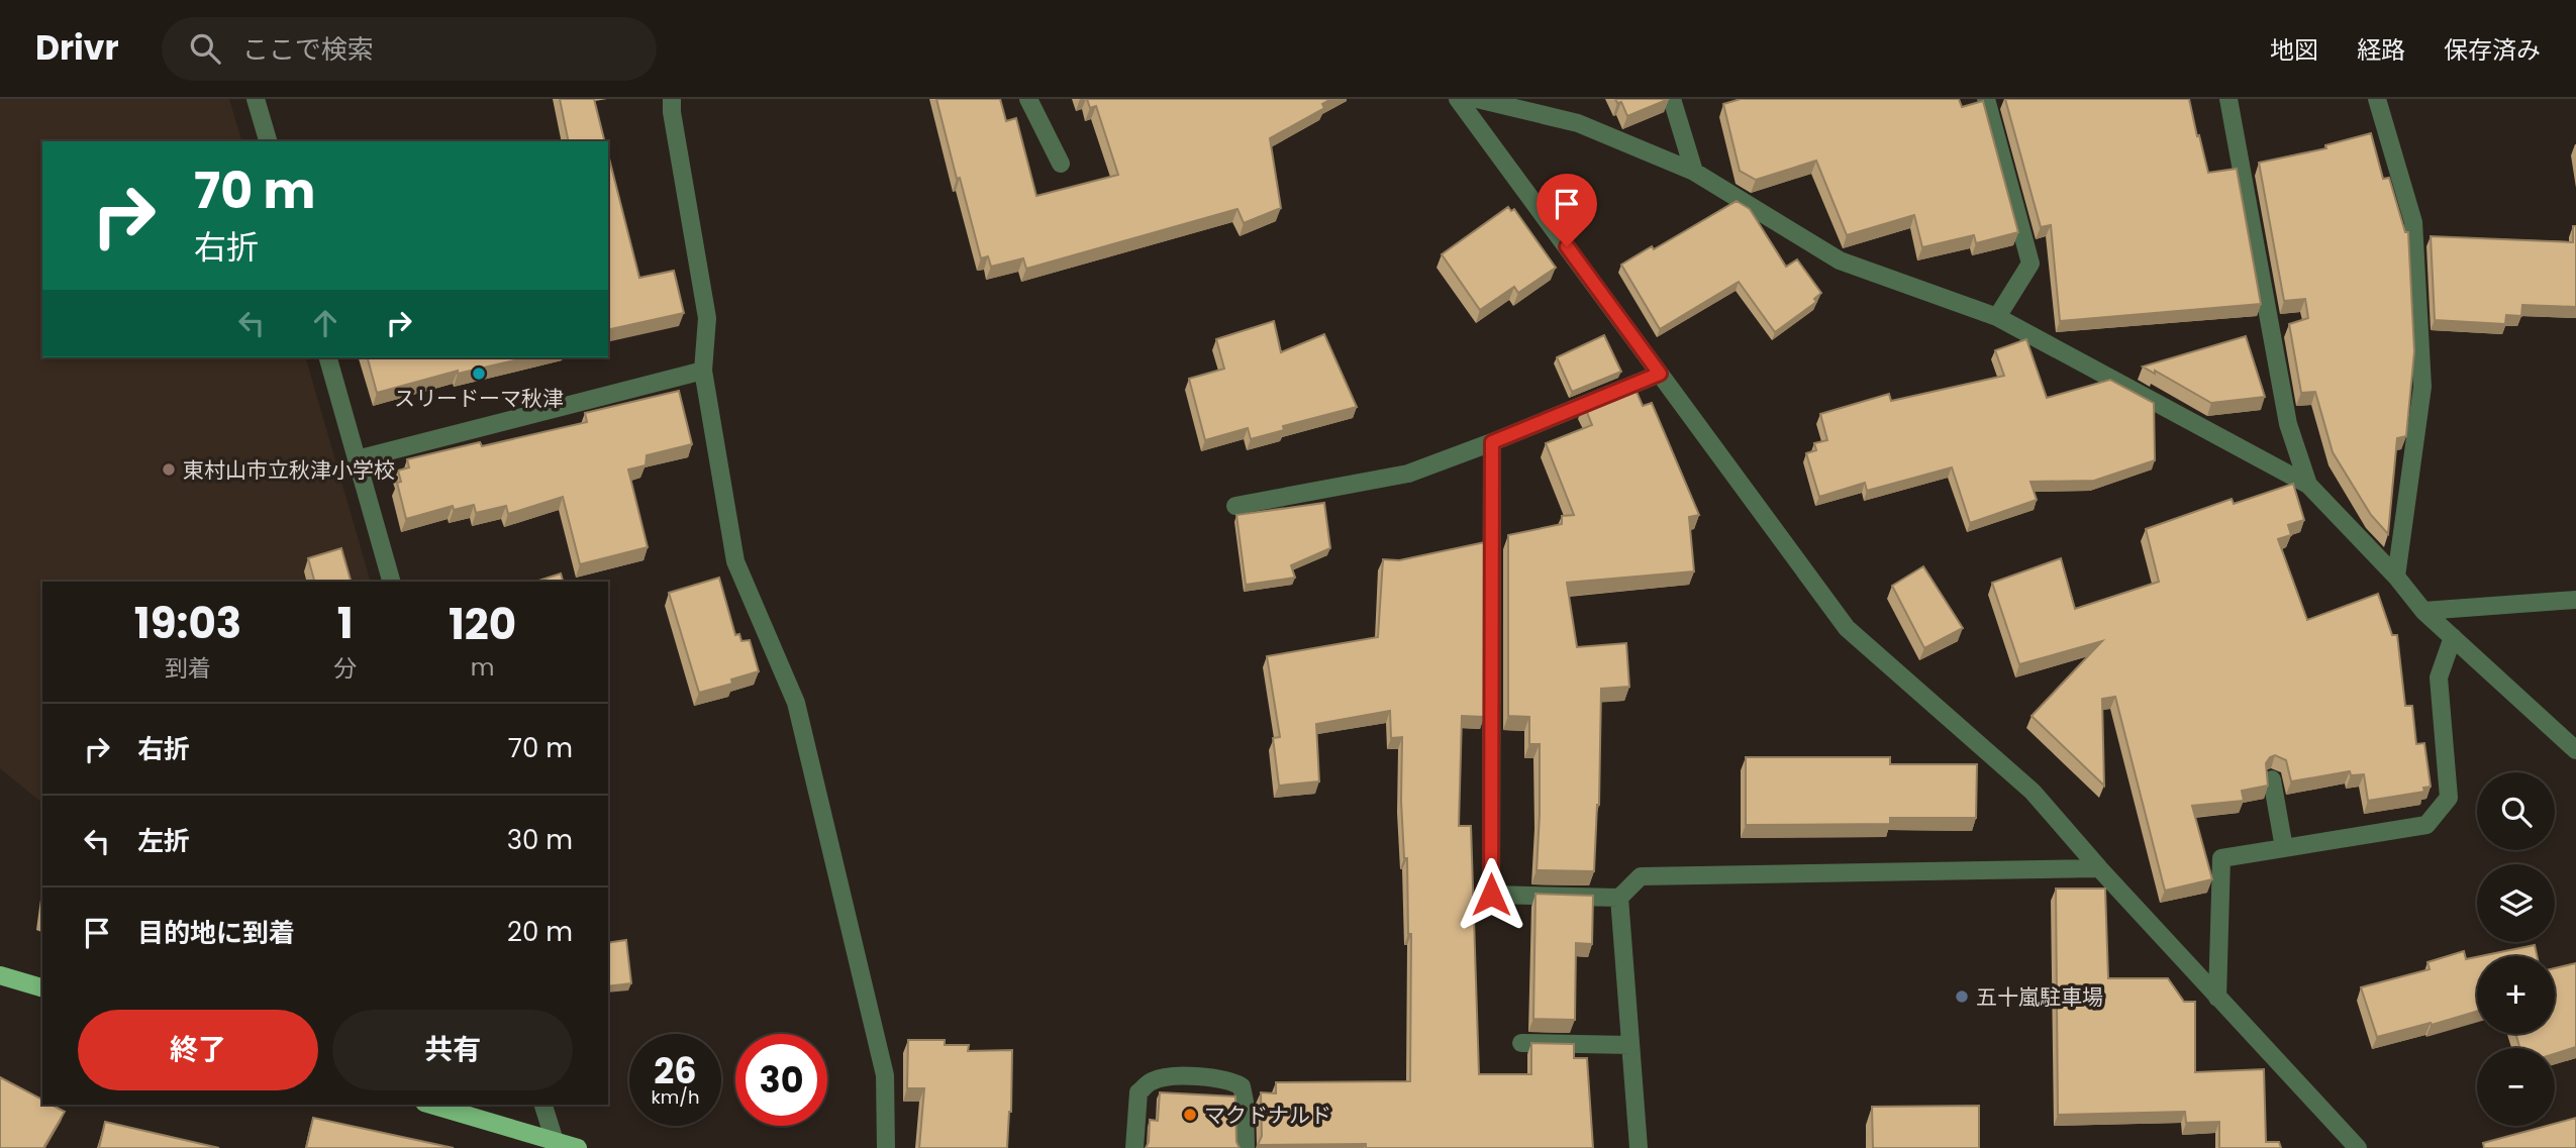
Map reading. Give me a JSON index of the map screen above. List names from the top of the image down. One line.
{"places":["スリードーマ秋津","東村山市立秋津小学校","五十嵐駐車場","マクドナルド"],"page":{"header":"Drivr","search":"ここで検索","nav":["地図","経路","保存済み"],"turn":["70 m","右折"],"eta":["19:03","到着","1","分","120","m"],"list":[{"name":"右折","value":"70 m"},{"name":"左折","value":"30 m"},{"name":"目的地に到着","value":"20 m"}],"map_buttons":["+","−"],"buttons":["終了","共有"],"speed":"26 km/h","limit":"30"}}
